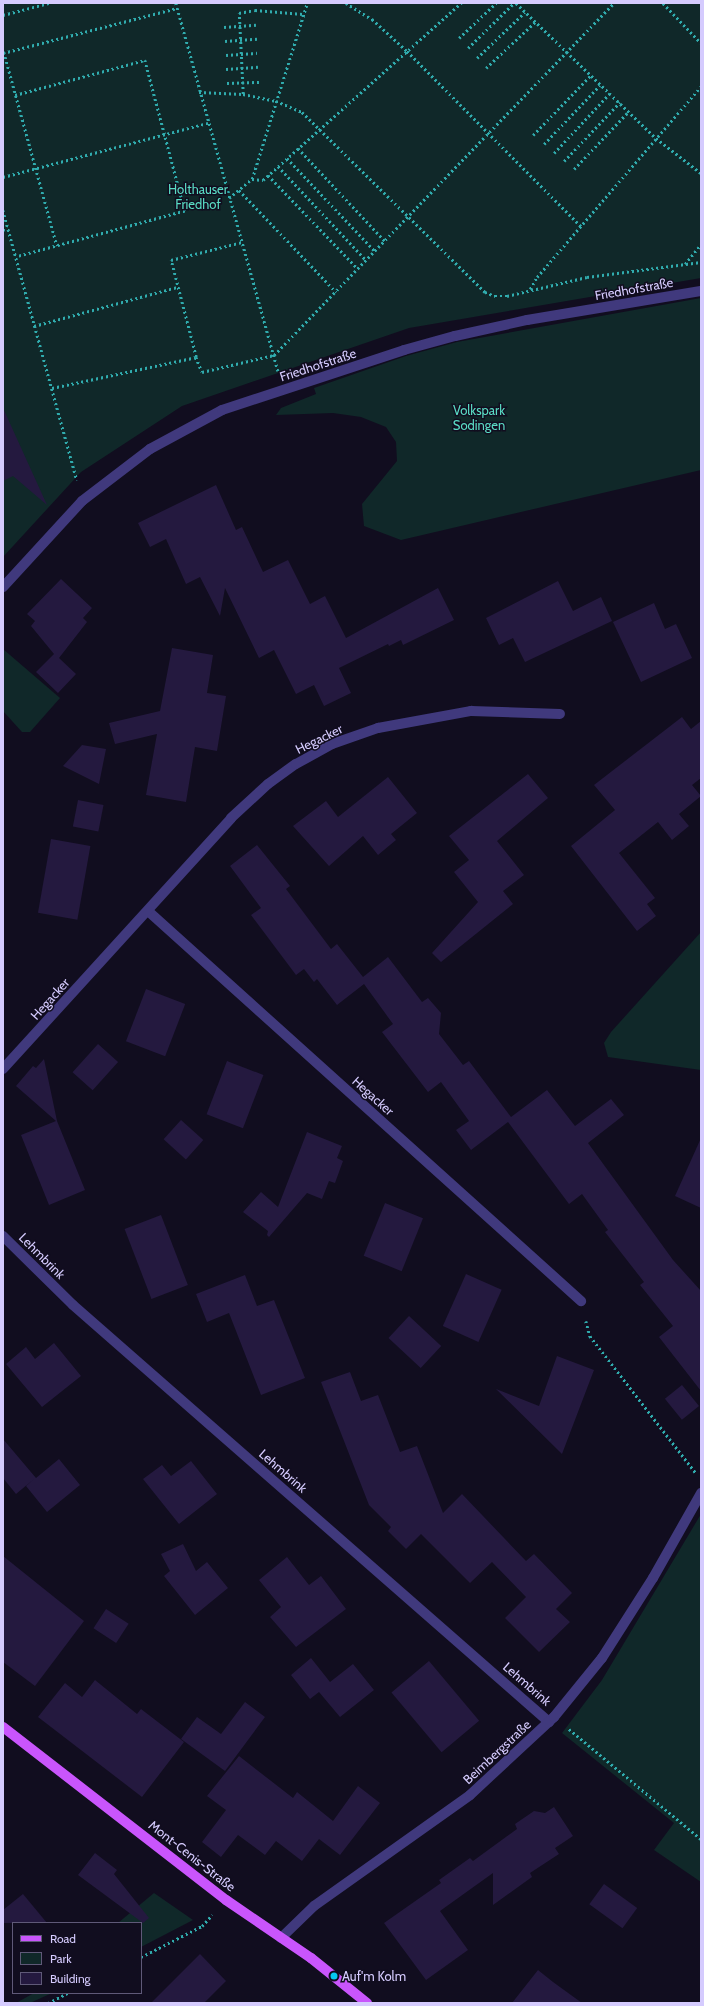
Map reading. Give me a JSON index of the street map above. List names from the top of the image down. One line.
{"streets":{"main road":["Mont-Cenis-Straße"],"street":["Friedhofstraße","Hegacker","Lehmbrink","Beimbergstraße"]},"crossings":[["Lehmbrink","Beimbergstraße"],["Beimbergstraße","Mont-Cenis-Straße"]],"parks":["Holthauser Friedhof","Volkspark Sodingen"],"places":["Auf'm Kolm"],"legend":["Road","Park","Building"]}
